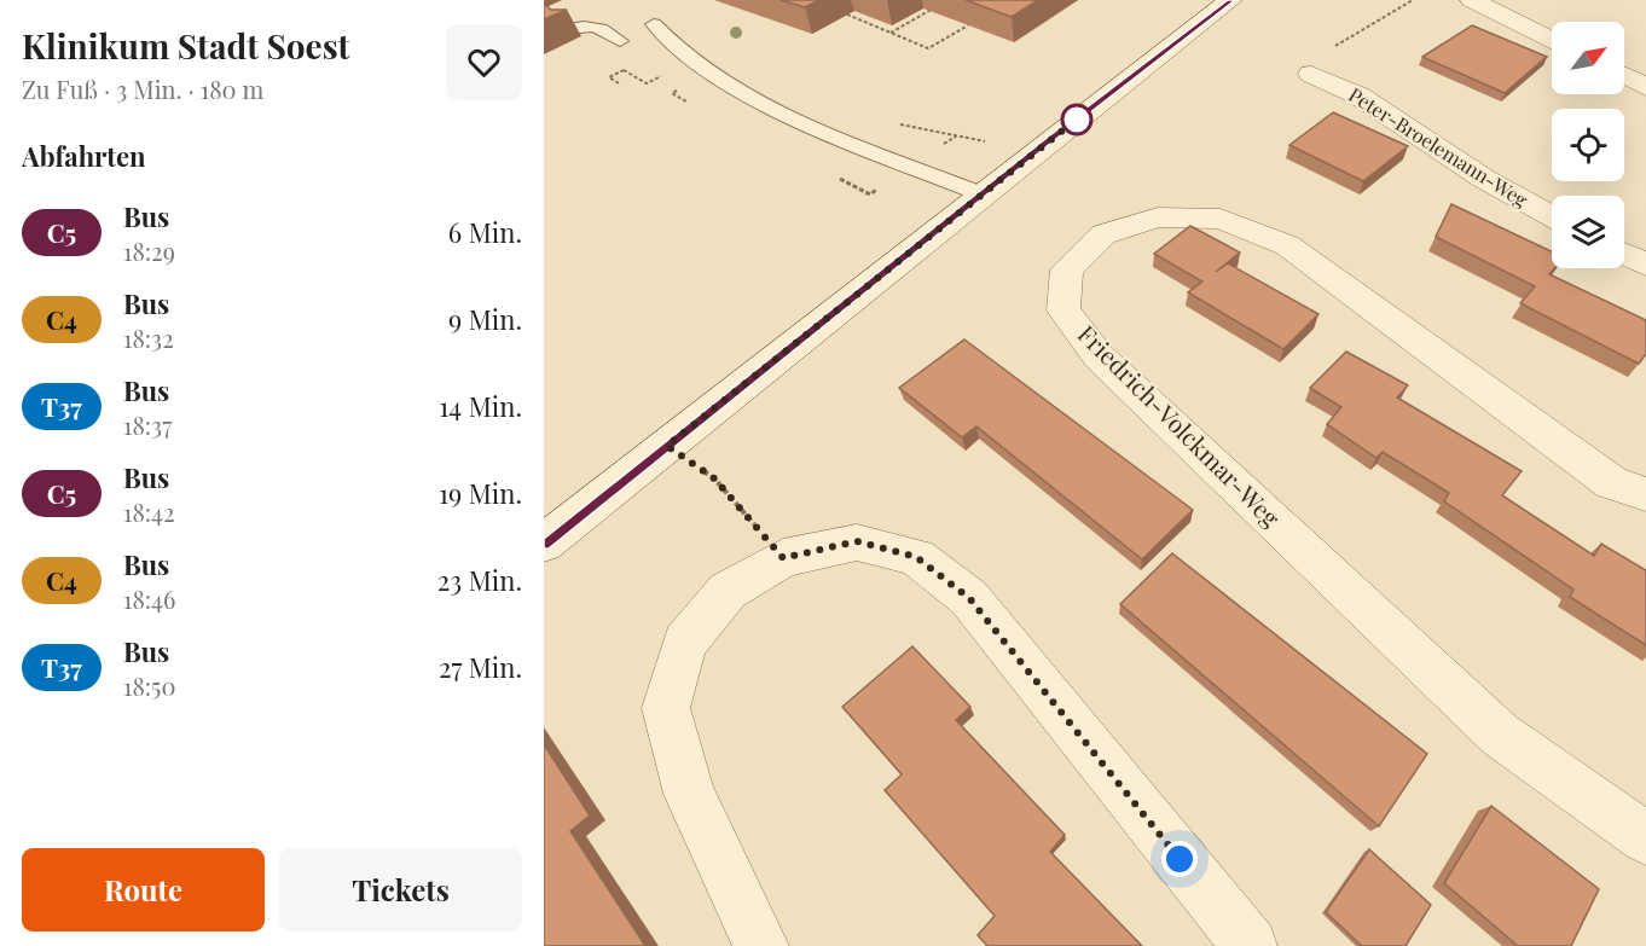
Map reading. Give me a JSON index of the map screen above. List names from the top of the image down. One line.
{"streets":{"street":["Peter-Broelemann-Weg","Friedrich-Volckmar-Weg"]},"lines":["bus line C5"],"north":"top right","page":{"heading":[["Klinikum Stadt Soest","Zu Fuß · 3 Min. · 180 m"],"Abfahrten"],"list":[{"mark":"C5","name":"Bus","note":"18:29","value":"6 Min."},{"mark":"C4","name":"Bus","note":"18:32","value":"9 Min."},{"mark":"T37","name":"Bus","note":"18:37","value":"14 Min."},{"mark":"C5","name":"Bus","note":"18:42","value":"19 Min."},{"mark":"C4","name":"Bus","note":"18:46","value":"23 Min."},{"mark":"T37","name":"Bus","note":"18:50","value":"27 Min."}],"buttons":["Route","Tickets"]}}
